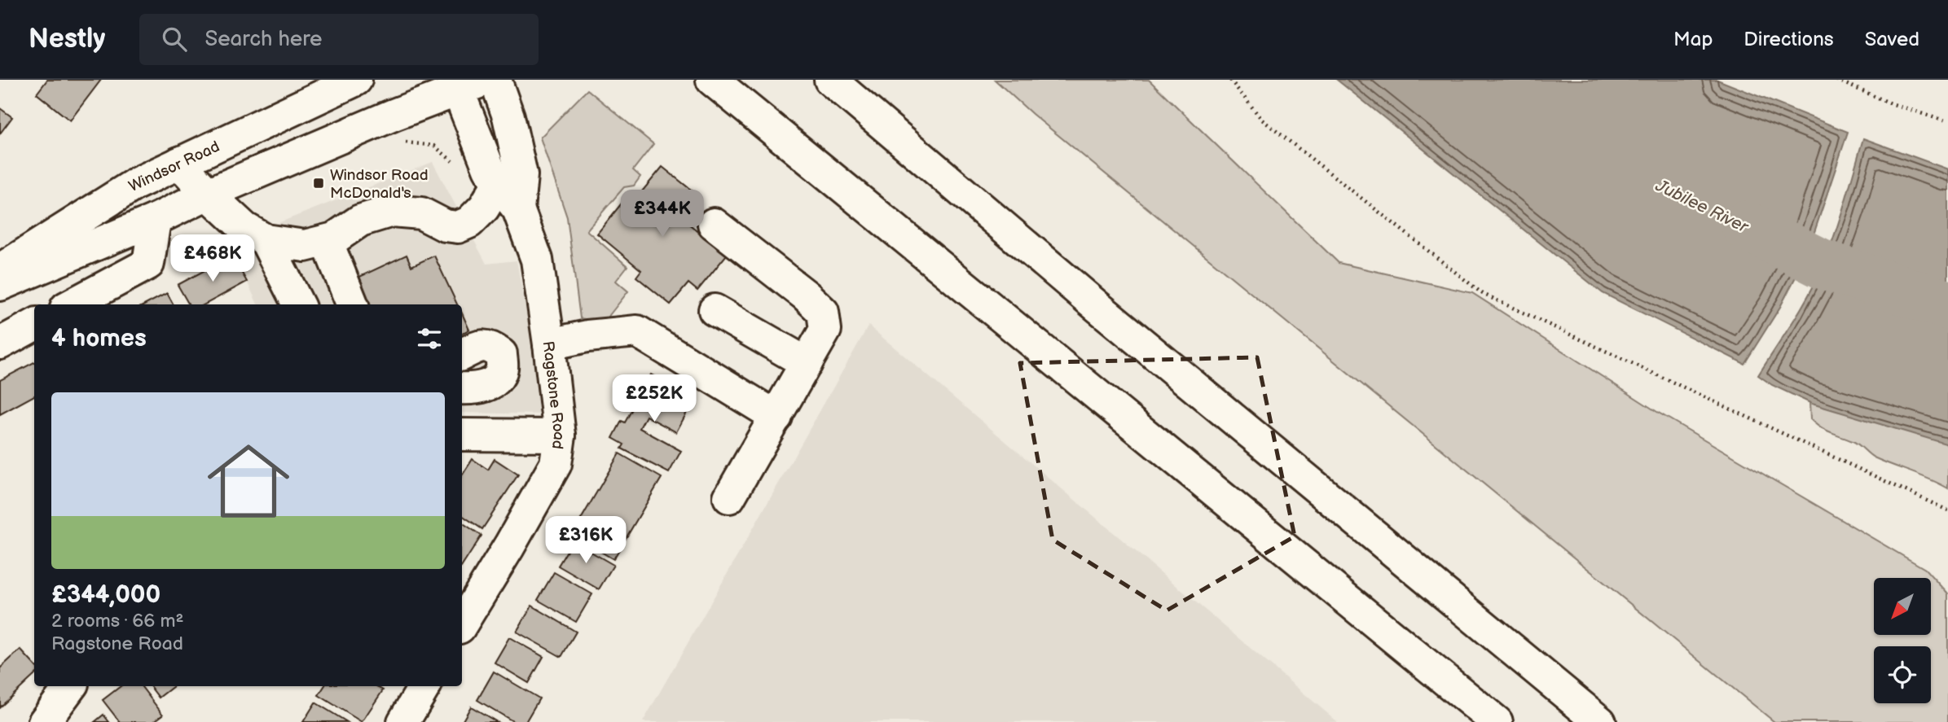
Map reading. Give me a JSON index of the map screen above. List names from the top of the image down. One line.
{"streets":{"main road":["Windsor Road","Ragstone Road"]},"water":["Jubilee River"],"places":{"transit":["Windsor Road McDonald's"]},"north":"bottom left","page":{"header":"Nestly","search":"Search here","nav":["Map","Directions","Saved"],"price":["£344K","£468K","£252K","£316K"],"heading":"4 homes","list":[{"name":"£344,000","note":"2 rooms · 66 m² · Ragstone Road"}]}}
